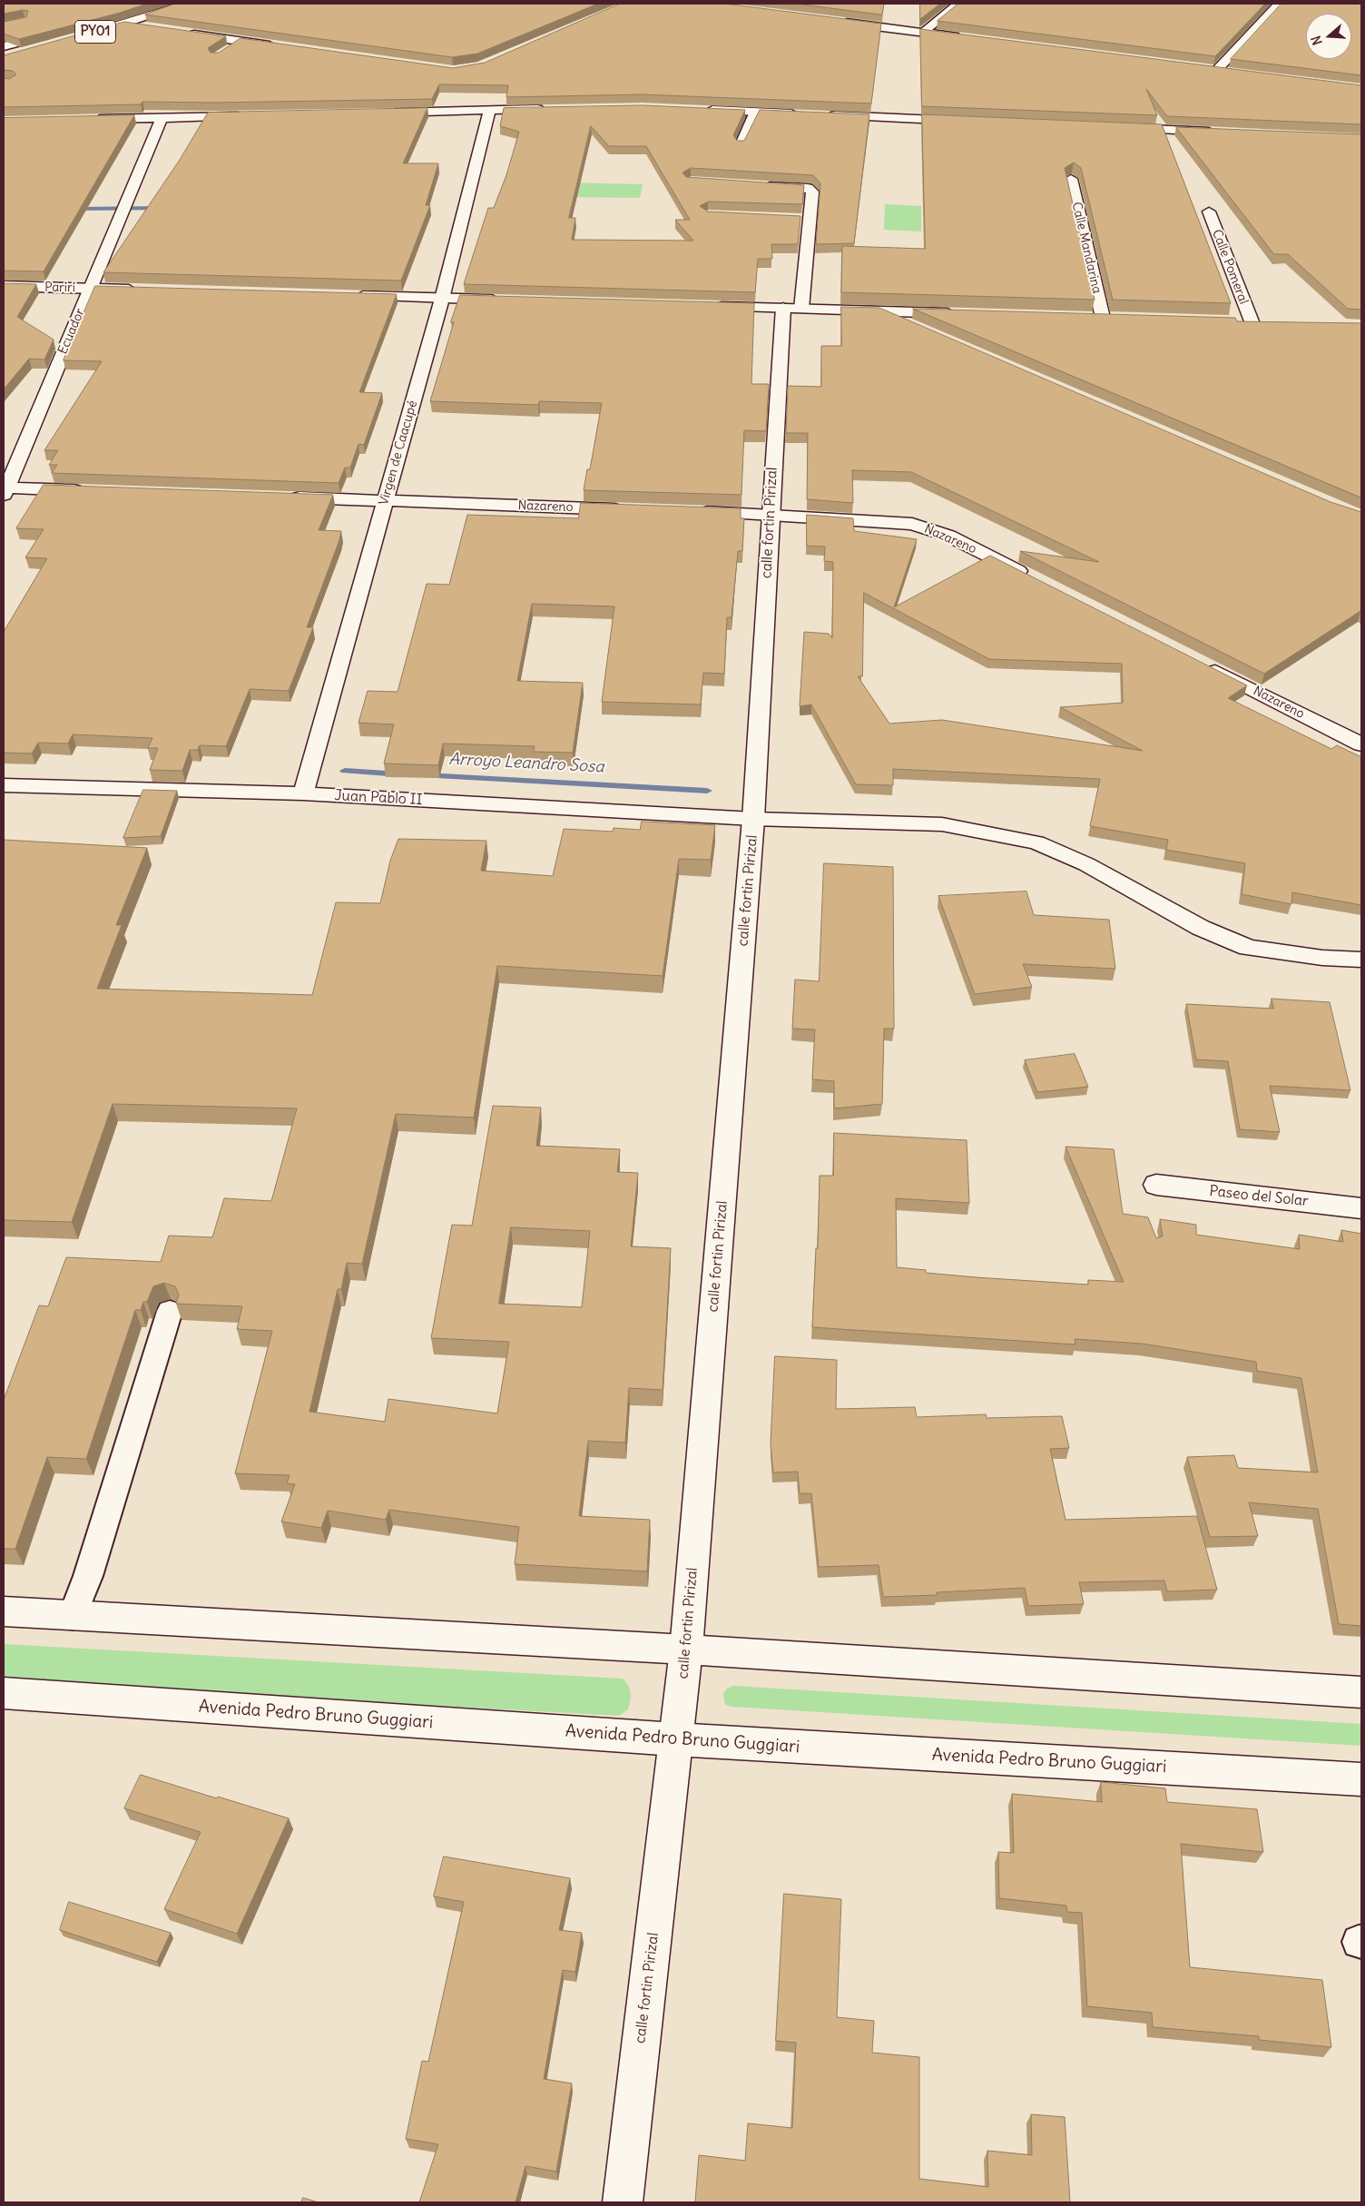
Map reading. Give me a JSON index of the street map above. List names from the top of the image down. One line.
{"streets":{"main road":["PY01","Calle Mandarina","Calle Pomeral","Parirí","Ecuador","Virgen de Caacupé","Nazareno","calle fortin Pirizal","Juan Pablo II","Paseo del Solar","Avenida Pedro Bruno Guggiari"]},"crossings":[["Parirí","Ecuador"],["Virgen de Caacupé","Nazareno"],["Virgen de Caacupé","Juan Pablo II"],["Nazareno","calle fortin Pirizal"],["calle fortin Pirizal","Juan Pablo II"],["calle fortin Pirizal","Avenida Pedro Bruno Guggiari"]],"water":["Arroyo Leandro Sosa"],"north":"left"}
